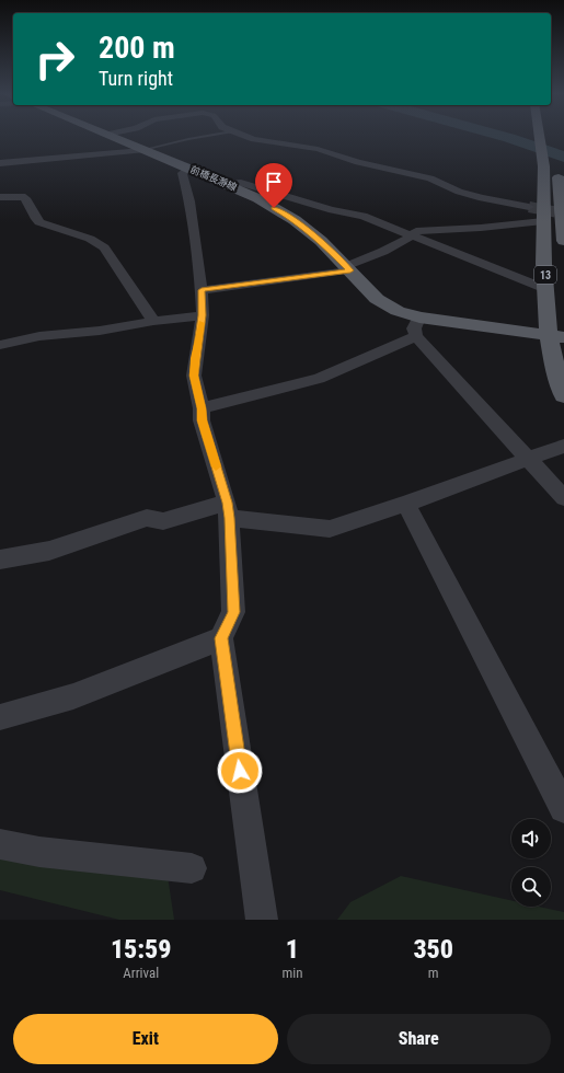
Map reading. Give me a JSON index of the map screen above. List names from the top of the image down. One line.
{"streets":{"main road":["前橋長瀞線","13"]},"crossings":[["前橋長瀞線","13"]],"page":{"turn":["200 m","Turn right"],"eta":["15:59","Arrival","1","min","350","m"],"buttons":["Exit","Share"]}}
